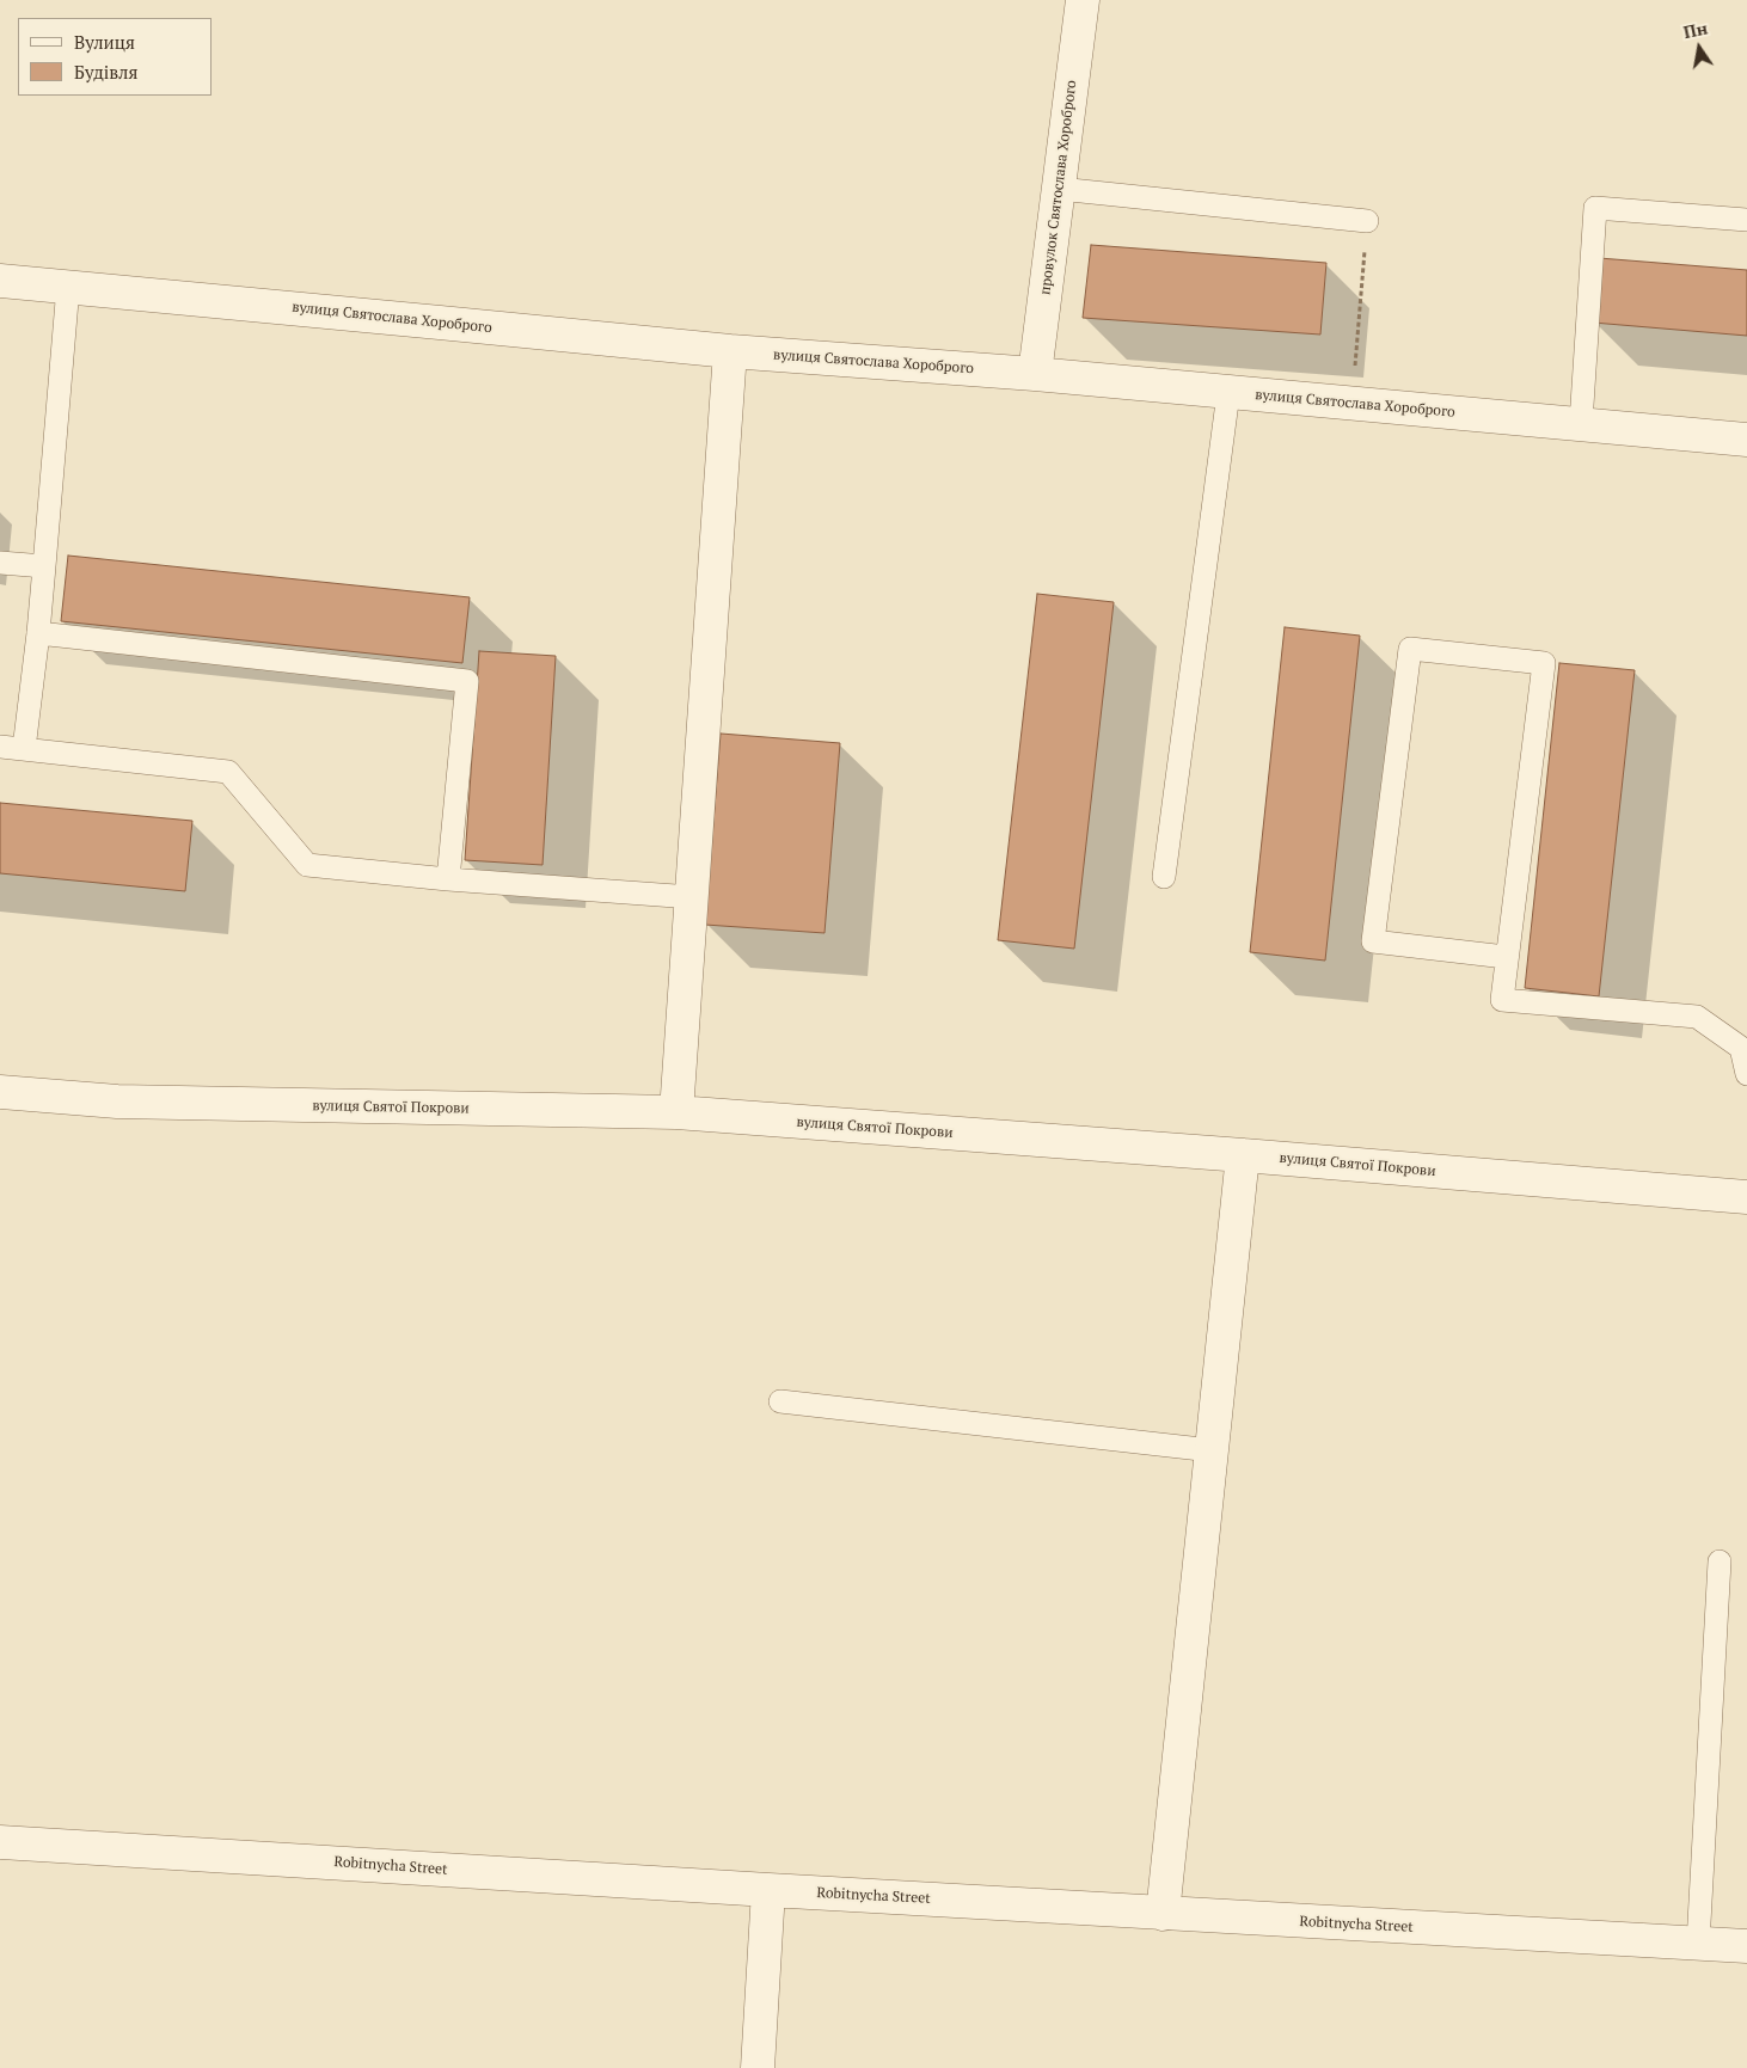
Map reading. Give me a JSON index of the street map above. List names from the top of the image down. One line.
{"streets":{"street":["провулок Святослава Хороброго","вулиця Святослава Хороброго","вулиця Святої Покрови","Robitnycha Street"]},"crossings":[["провулок Святослава Хороброго","вулиця Святослава Хороброго"]],"legend":["Вулиця","Будівля"],"north":"top"}
